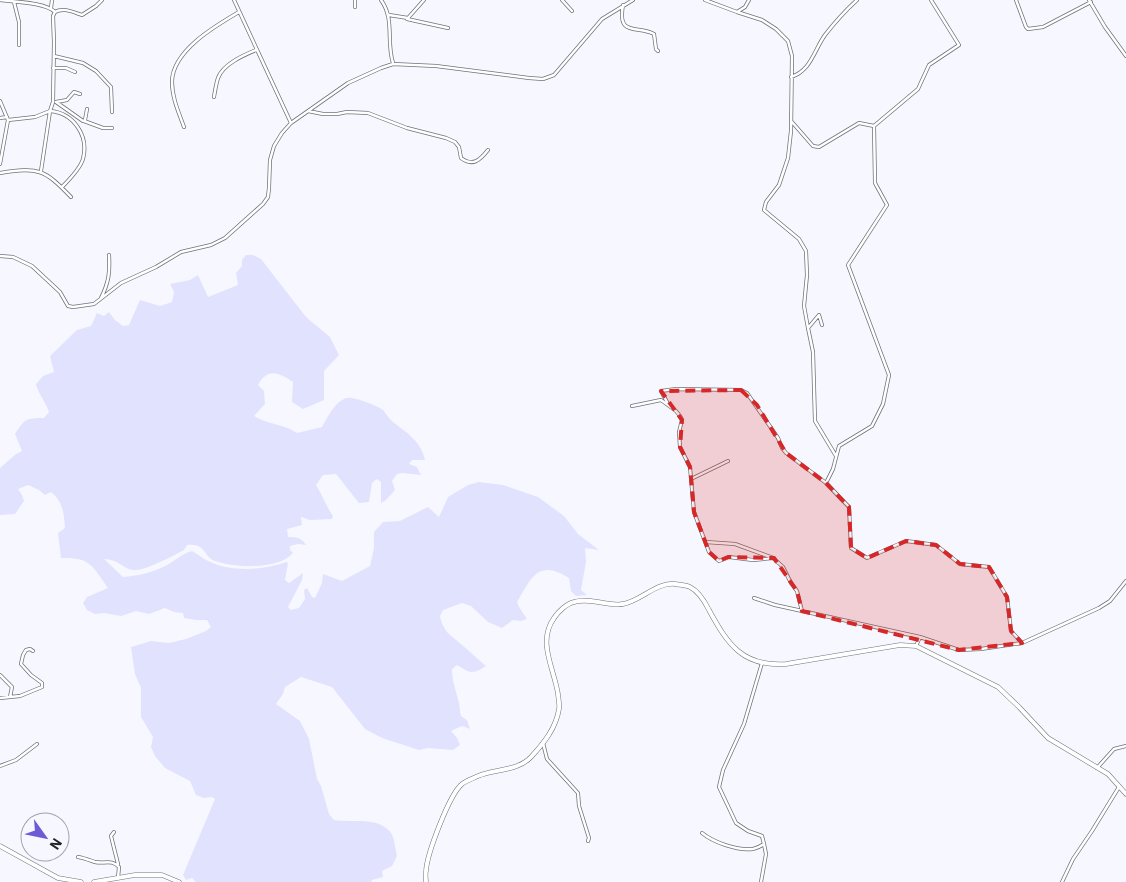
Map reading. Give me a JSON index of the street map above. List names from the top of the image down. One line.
{"north":"bottom right"}
